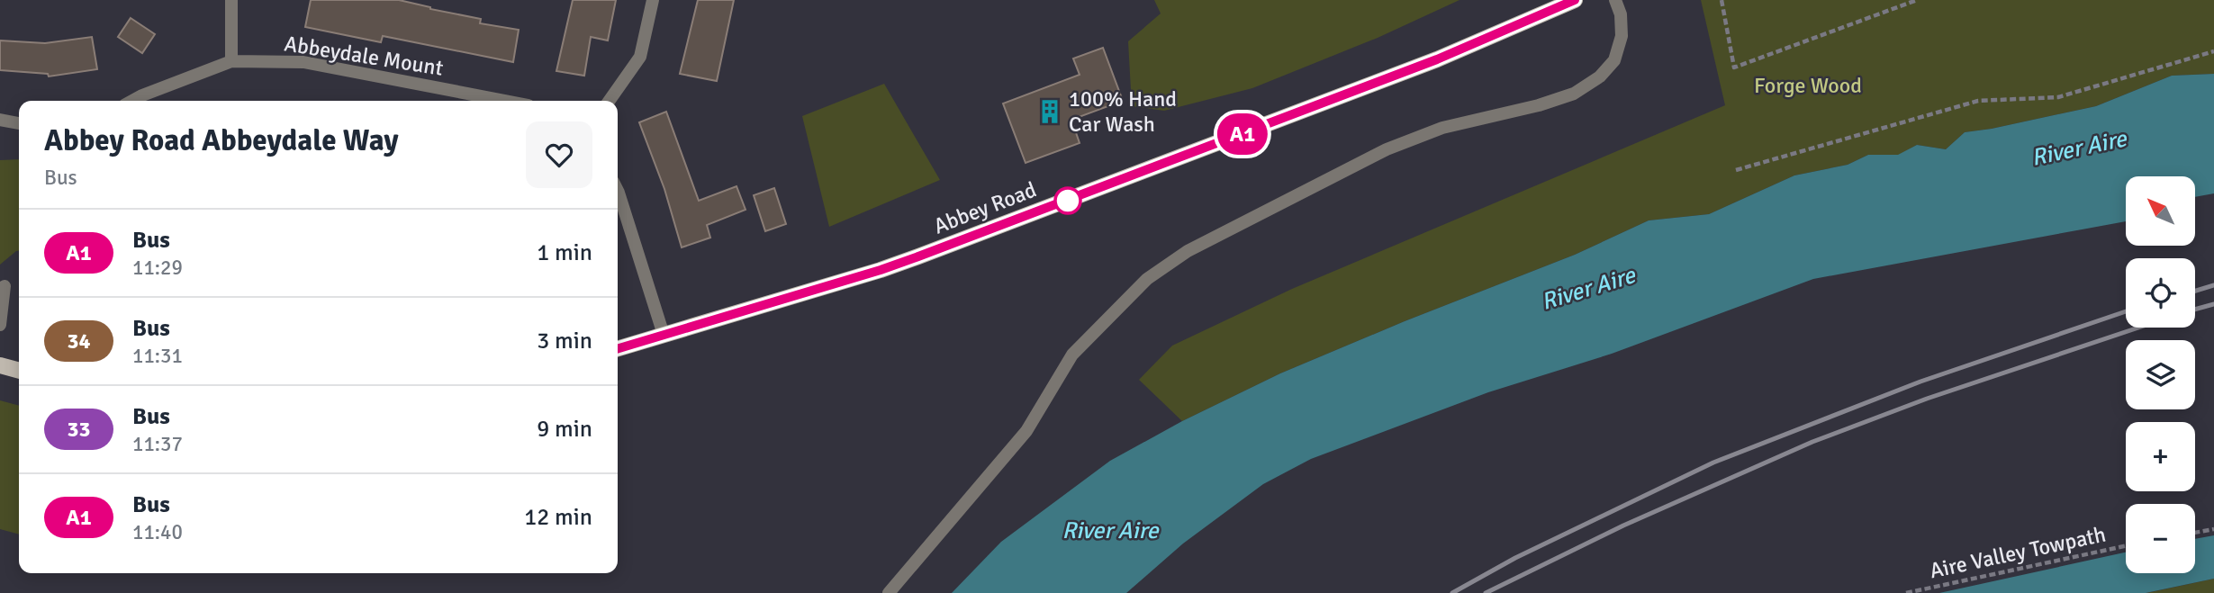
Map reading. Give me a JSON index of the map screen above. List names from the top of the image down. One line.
{"streets":{"main road":["Abbey Road"],"street":["Abbeydale Mount"],"path":["Aire Valley Towpath"]},"water":["River Aire"],"parks":["Forge Wood"],"places":{"building":["100% Hand Car Wash"]},"lines":["bus line A1"],"north":"top left","page":{"on_map":"A1","heading":["Abbey Road Abbeydale Way","Bus"],"map_buttons":["+","−"],"list":[{"mark":"A1","name":"Bus","note":"11:29","value":"1 min"},{"mark":"34","name":"Bus","note":"11:31","value":"3 min"},{"mark":"33","name":"Bus","note":"11:37","value":"9 min"},{"mark":"A1","name":"Bus","note":"11:40","value":"12 min"}]}}
